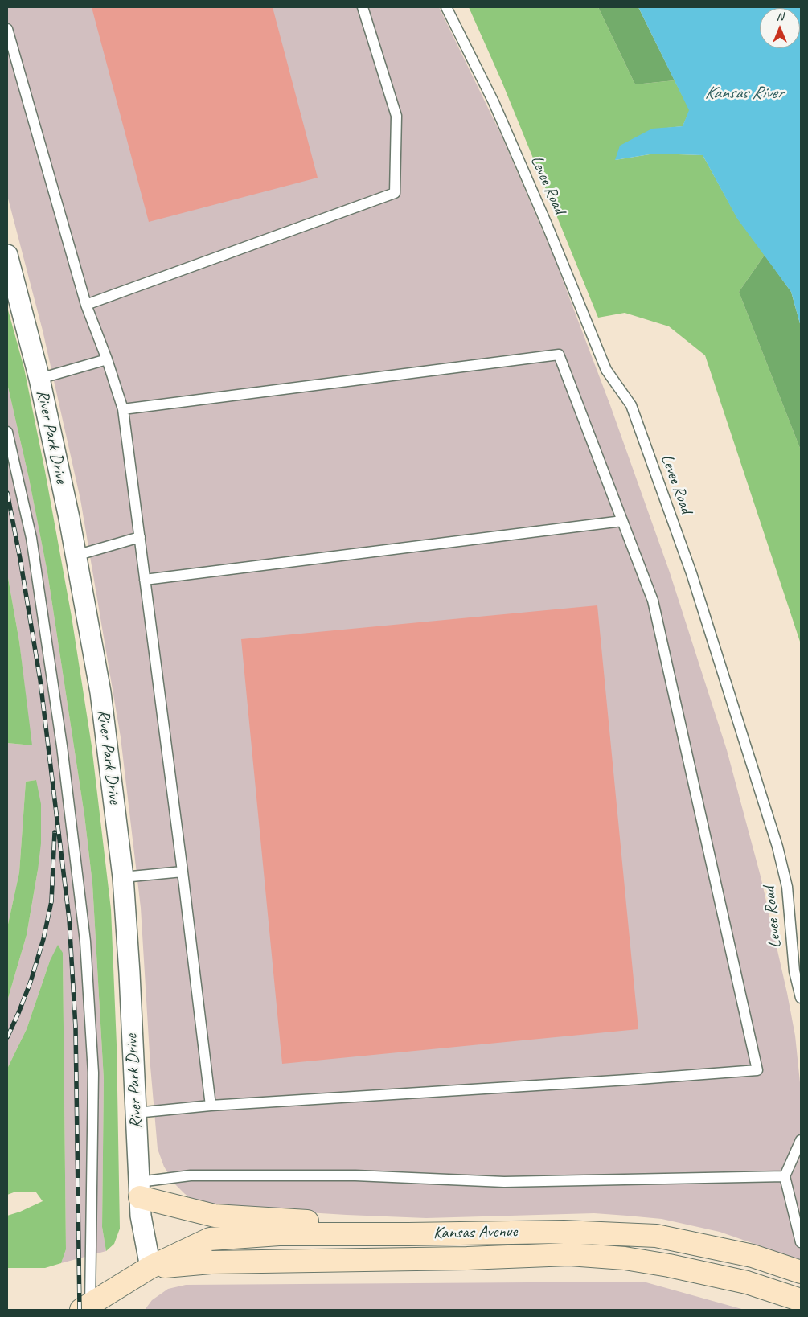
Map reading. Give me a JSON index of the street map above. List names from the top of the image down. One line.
{"streets":{"main road":["Kansas Avenue"],"street":["River Park Drive"],"lane":["Levee Road"]},"crossings":[["River Park Drive","Kansas Avenue"]],"water":["Kansas River"],"north":"top"}
